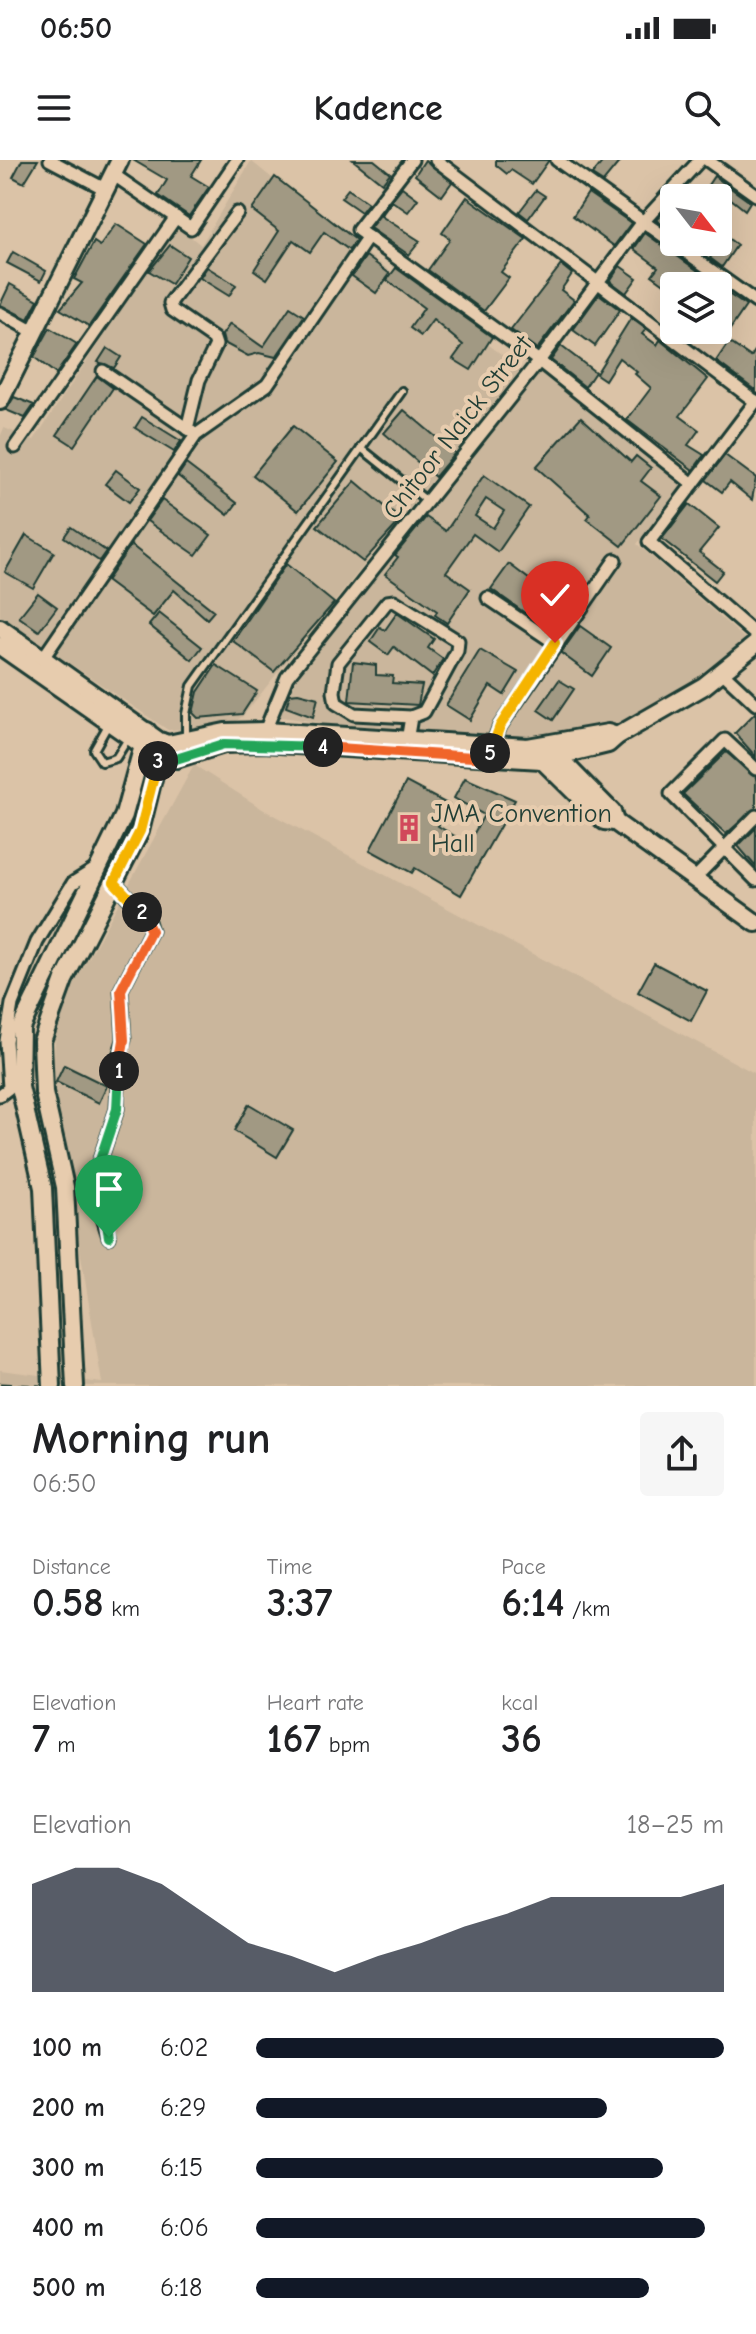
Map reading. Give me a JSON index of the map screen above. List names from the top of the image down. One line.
{"streets":{"street":["Chitoor Naick Street"]},"places":{"building":["JMA Convention Hall"]},"north":"bottom right","page":{"status":"06:50","header":"Kadence","pins":["4","5","3","2","1"],"heading":["Morning run","06:50"],"stats":[["Distance","0.58 km"],["Time","3:37"],["Pace","6:14 /km"],["Elevation","7 m"],["Heart rate","167 bpm"],["kcal","36"]],"chart":["Elevation","18–25 m"],"list":[{"name":"100 m","note":"6:02"},{"name":"200 m","note":"6:29"},{"name":"300 m","note":"6:15"},{"name":"400 m","note":"6:06"},{"name":"500 m","note":"6:18"}]}}
